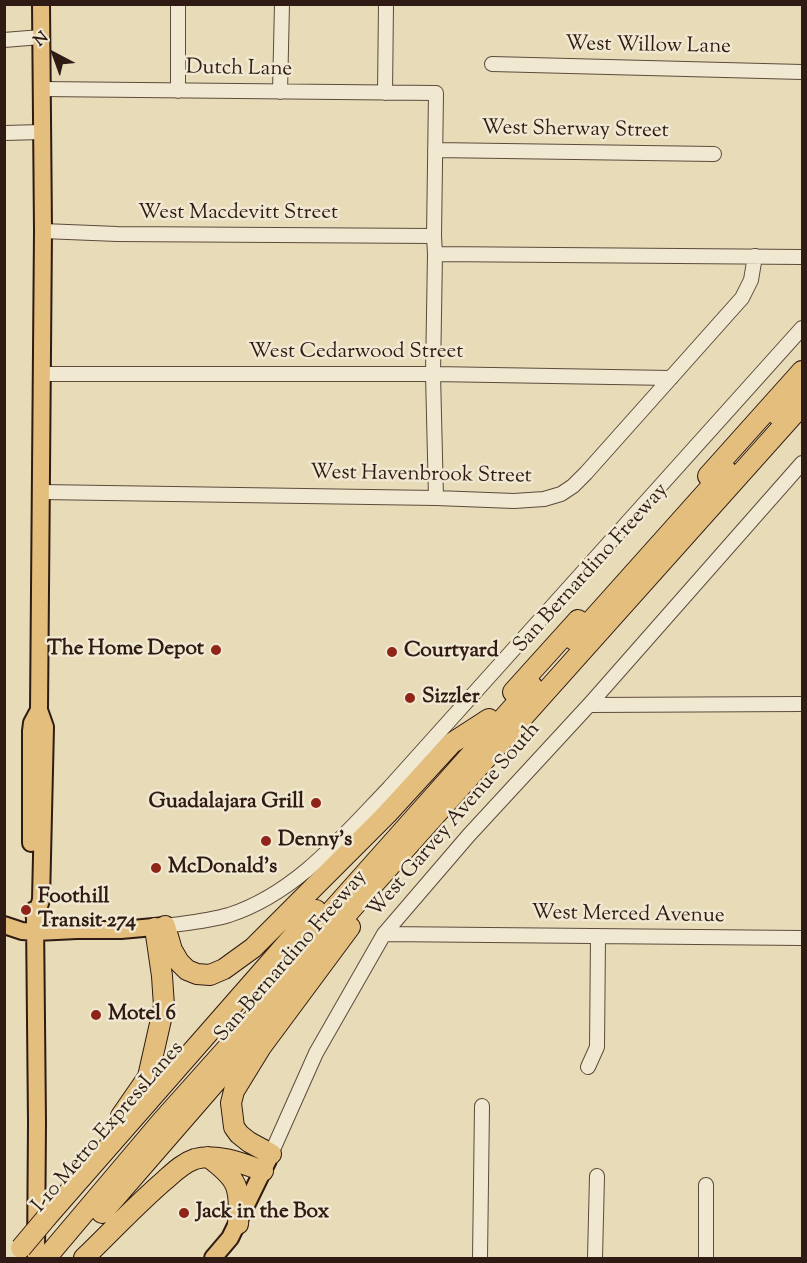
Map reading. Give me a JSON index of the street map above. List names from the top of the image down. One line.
{"streets":{"highway":["San Bernardino Freeway","I-10 Metro ExpressLanes"],"main road":["West Garvey Avenue South"],"street":["West Willow Lane","Dutch Lane","West Sherway Street","West Macdevitt Street","West Cedarwood Street","West Havenbrook Street","West Merced Avenue"]},"crossings":[["Dutch Lane","West Sherway Street"],["West Cedarwood Street","West Havenbrook Street"],["San Bernardino Freeway","I-10 Metro ExpressLanes"],["West Garvey Avenue South","West Merced Avenue"]],"places":["The Home Depot","Courtyard","Sizzler","Guadalajara Grill","Denny's","McDonald's","Foothill Transit 274","Motel 6","Jack in the Box"],"north":"top left"}
